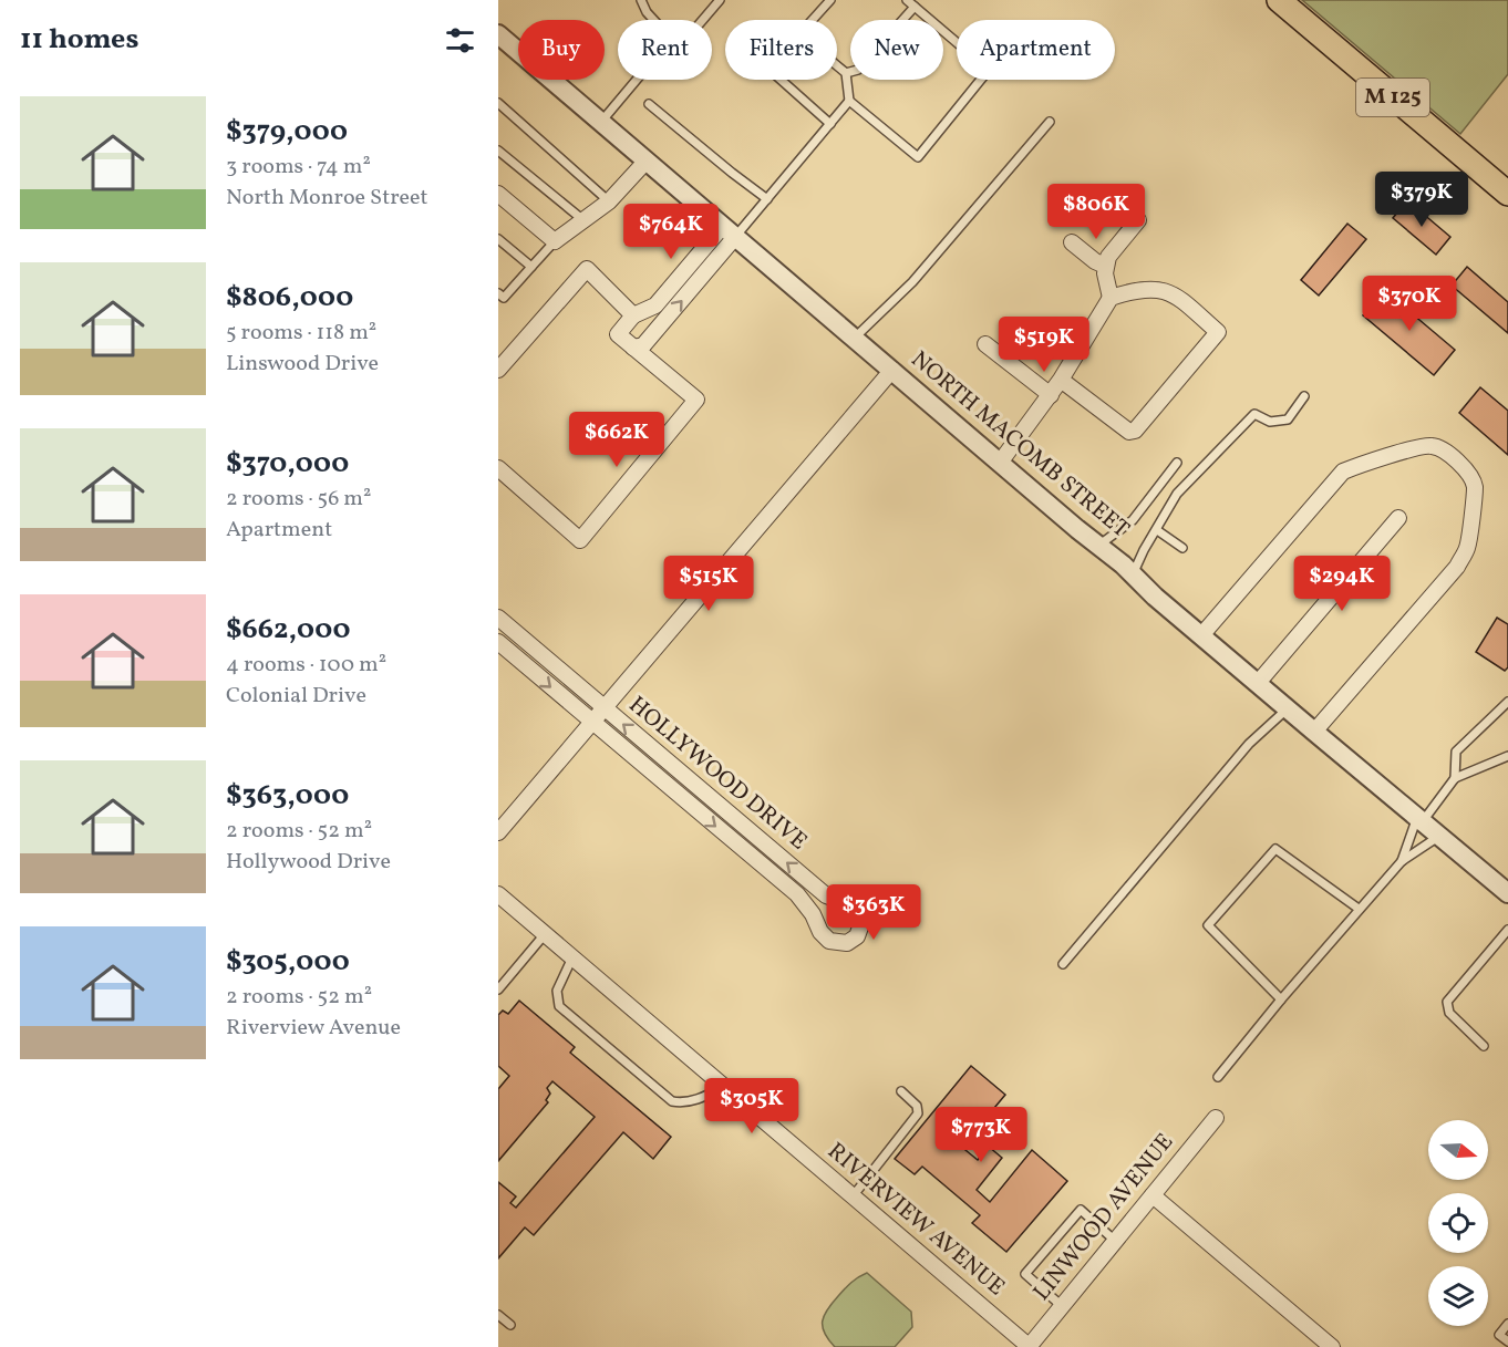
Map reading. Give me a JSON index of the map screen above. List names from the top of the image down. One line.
{"streets":{"main road":["M 125"],"street":["NORTH MACOMB STREET","HOLLYWOOD DRIVE","LINWOOD AVENUE","RIVERVIEW AVENUE"]},"crossings":[["LINWOOD AVENUE","RIVERVIEW AVENUE"]],"north":"right","page":{"heading":"11 homes","chip":["Buy","Rent","Filters","New","Apartment"],"list":[{"name":"$379,000","note":"3 rooms · 74 m² · North Monroe Street"},{"name":"$806,000","note":"5 rooms · 118 m² · Linswood Drive"},{"name":"$370,000","note":"2 rooms · 56 m² · Apartment"},{"name":"$662,000","note":"4 rooms · 100 m² · Colonial Drive"},{"name":"$363,000","note":"2 rooms · 52 m² · Hollywood Drive"},{"name":"$305,000","note":"2 rooms · 52 m² · Riverview Avenue"}],"price":["$379K","$806K","$764K","$370K","$519K","$662K","$515K","$294K","$363K","$305K","$773K"]}}
